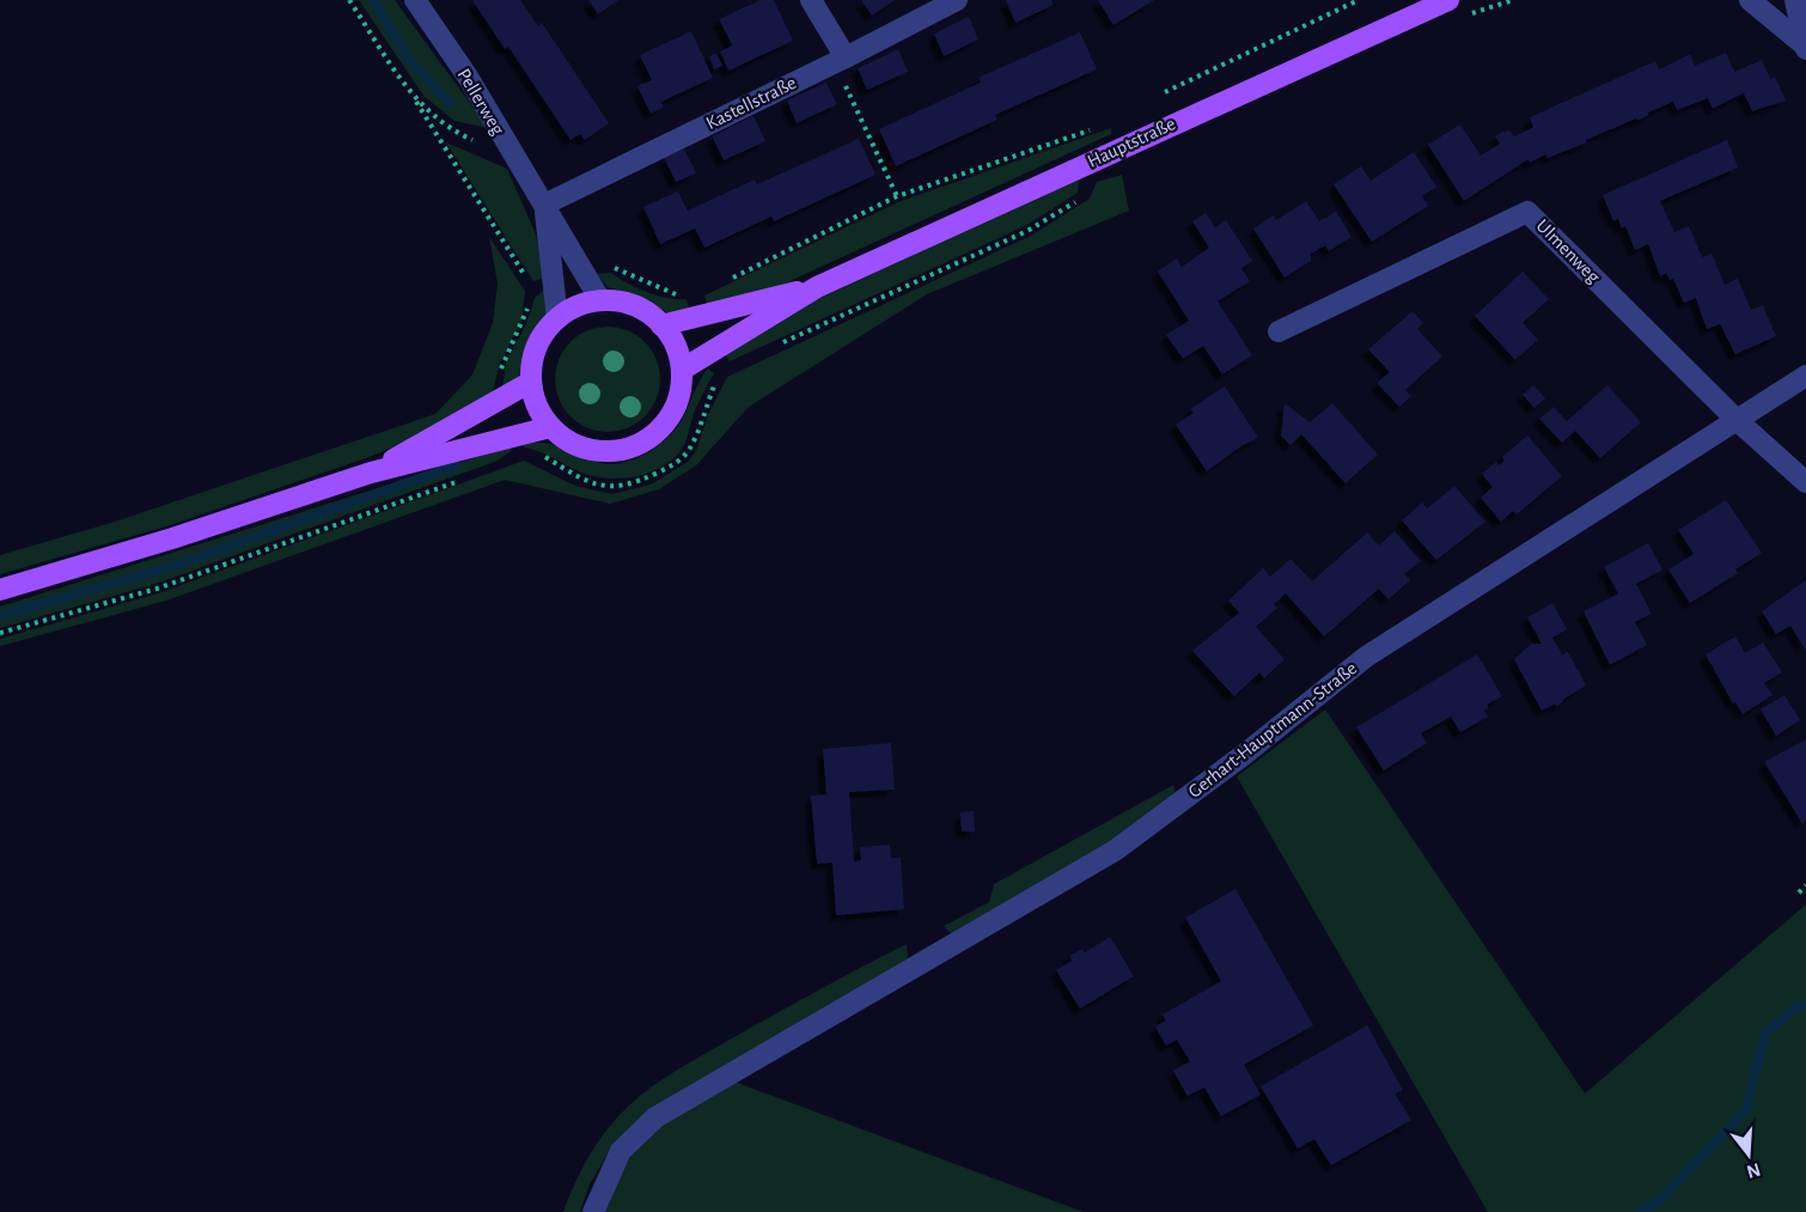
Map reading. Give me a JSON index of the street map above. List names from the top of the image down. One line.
{"streets":{"main road":["Hauptstraße"],"street":["Pellerweg","Kastellstraße","Ulmenweg","Gerhart-Hauptmann-Straße"]},"crossings":[["Pellerweg","Kastellstraße"],["Pellerweg","Hauptstraße"],["Ulmenweg","Gerhart-Hauptmann-Straße"]],"north":"bottom"}
